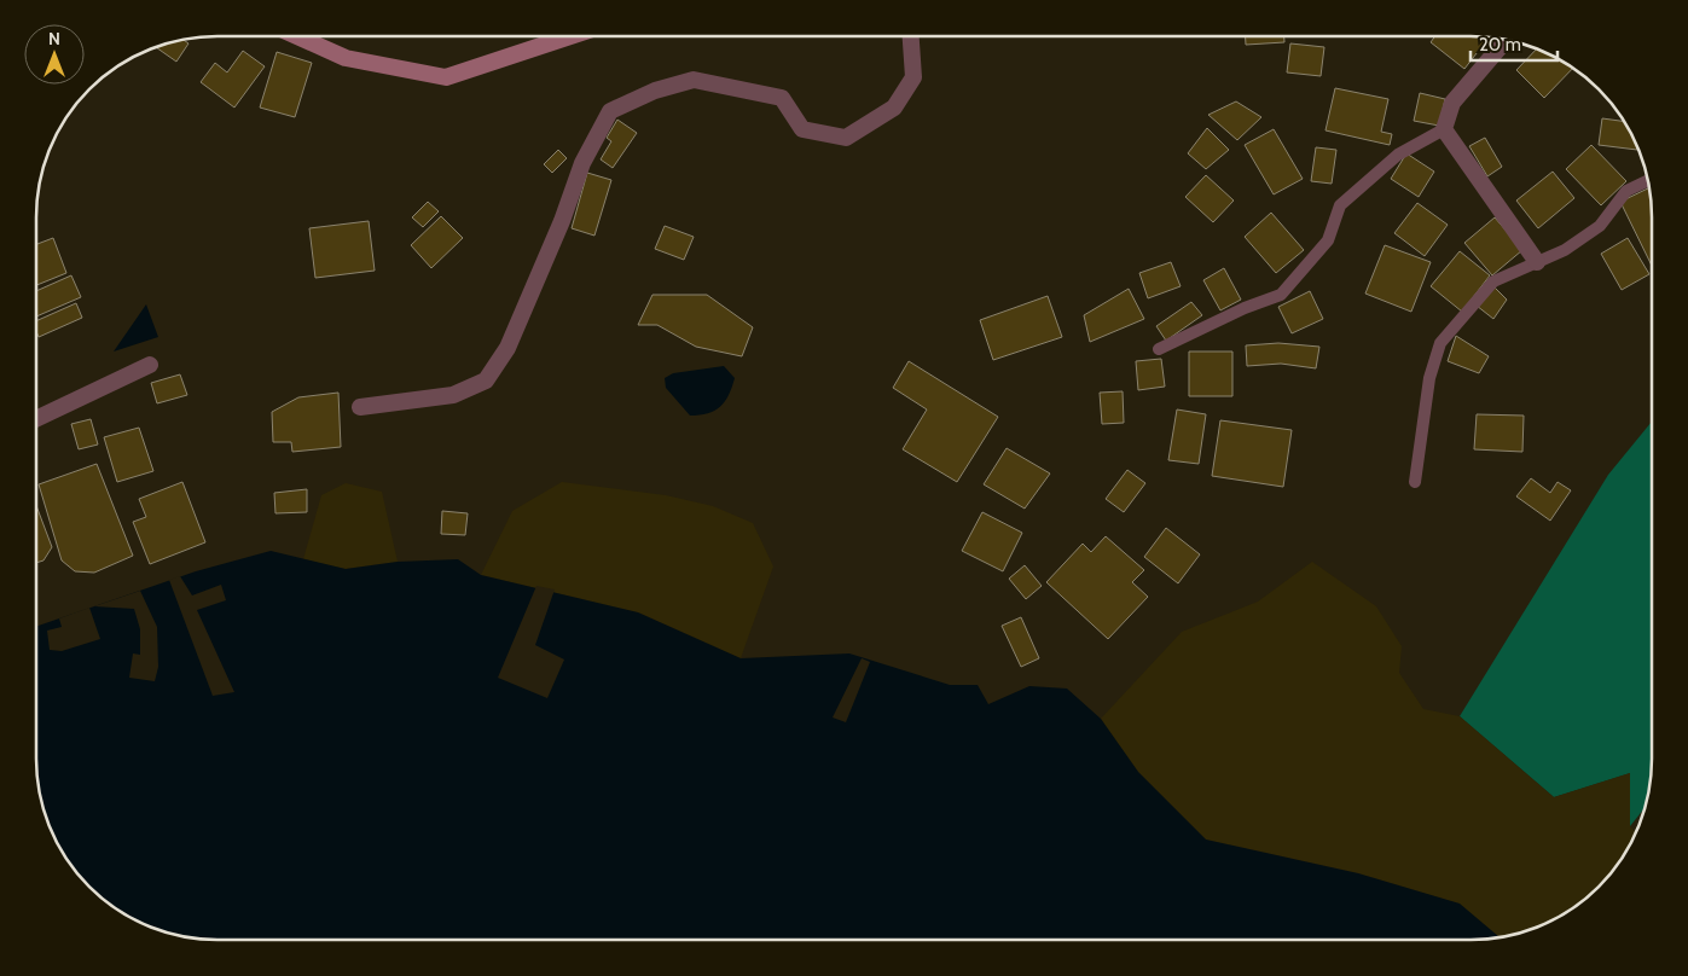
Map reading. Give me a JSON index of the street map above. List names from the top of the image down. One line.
{"scale_bar":"20 m","north":"top"}
